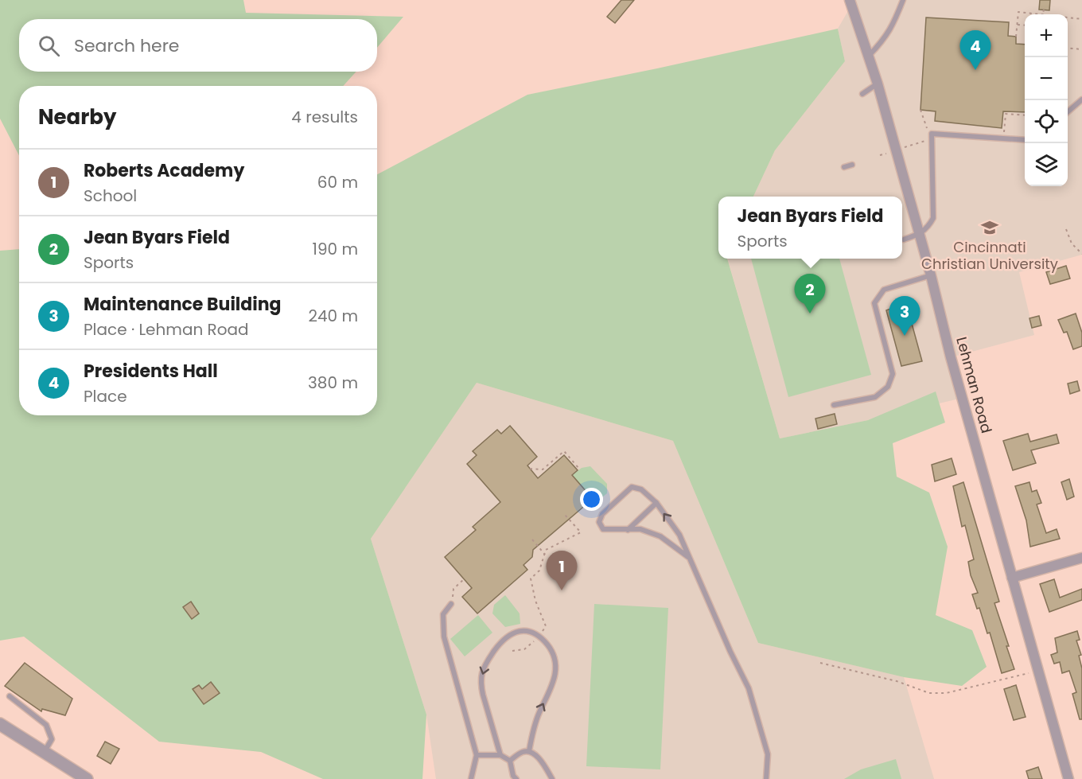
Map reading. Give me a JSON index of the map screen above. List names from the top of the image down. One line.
{"streets":{"street":["Lehman Road"]},"places":{"school or university":["Cincinnati Christian University"]},"page":{"map_buttons":["+","−"],"search":"Search here","pins":["4","2","3","1"],"heading":["Nearby","4 results"],"list":[{"mark":"1","name":"Roberts Academy","note":"School","value":"60 m"},{"mark":"2","name":"Jean Byars Field","note":"Sports","value":"190 m"},{"mark":"3","name":"Maintenance Building","note":"Place · Lehman Road","value":"240 m"},{"mark":"4","name":"Presidents Hall","note":"Place","value":"380 m"}],"popup":["Jean Byars Field","Sports"]}}
